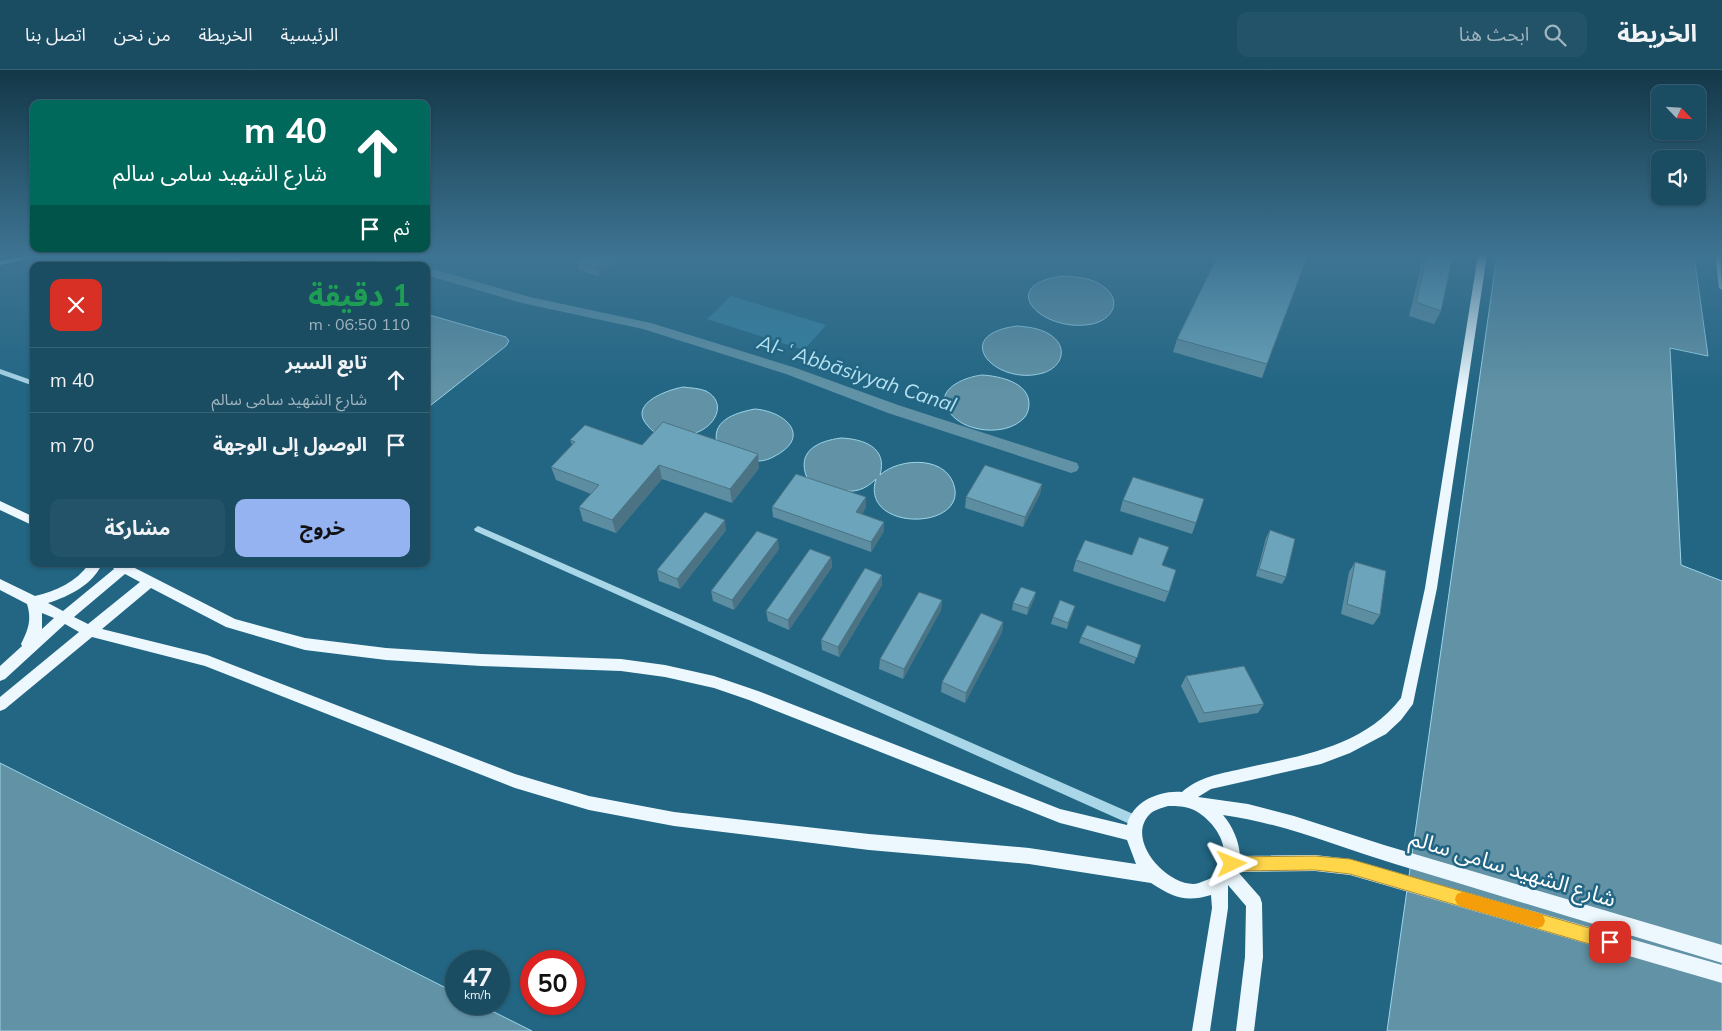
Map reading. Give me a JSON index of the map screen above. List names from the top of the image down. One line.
{"streets":{"main road":["شارع الشهيد سامى سالم"]},"water":["Al-ʿAbbāsiyyah Canal"],"north":"bottom right","page":{"header":"الخريطة","search":"ابحث هنا","nav":["الرئيسية","الخريطة","من نحن","اتصل بنا"],"turn":["40 m","شارع الشهيد سامى سالم"],"then":"ثم","heading":["1 دقيقة","110 m · 06:50"],"list":[{"name":"تابع السير","note":"شارع الشهيد سامى سالم","value":"40 m"},{"name":"الوصول إلى الوجهة","value":"70 m"}],"buttons":["خروج","مشاركة"],"speed":"47 km/h","limit":"50"}}
